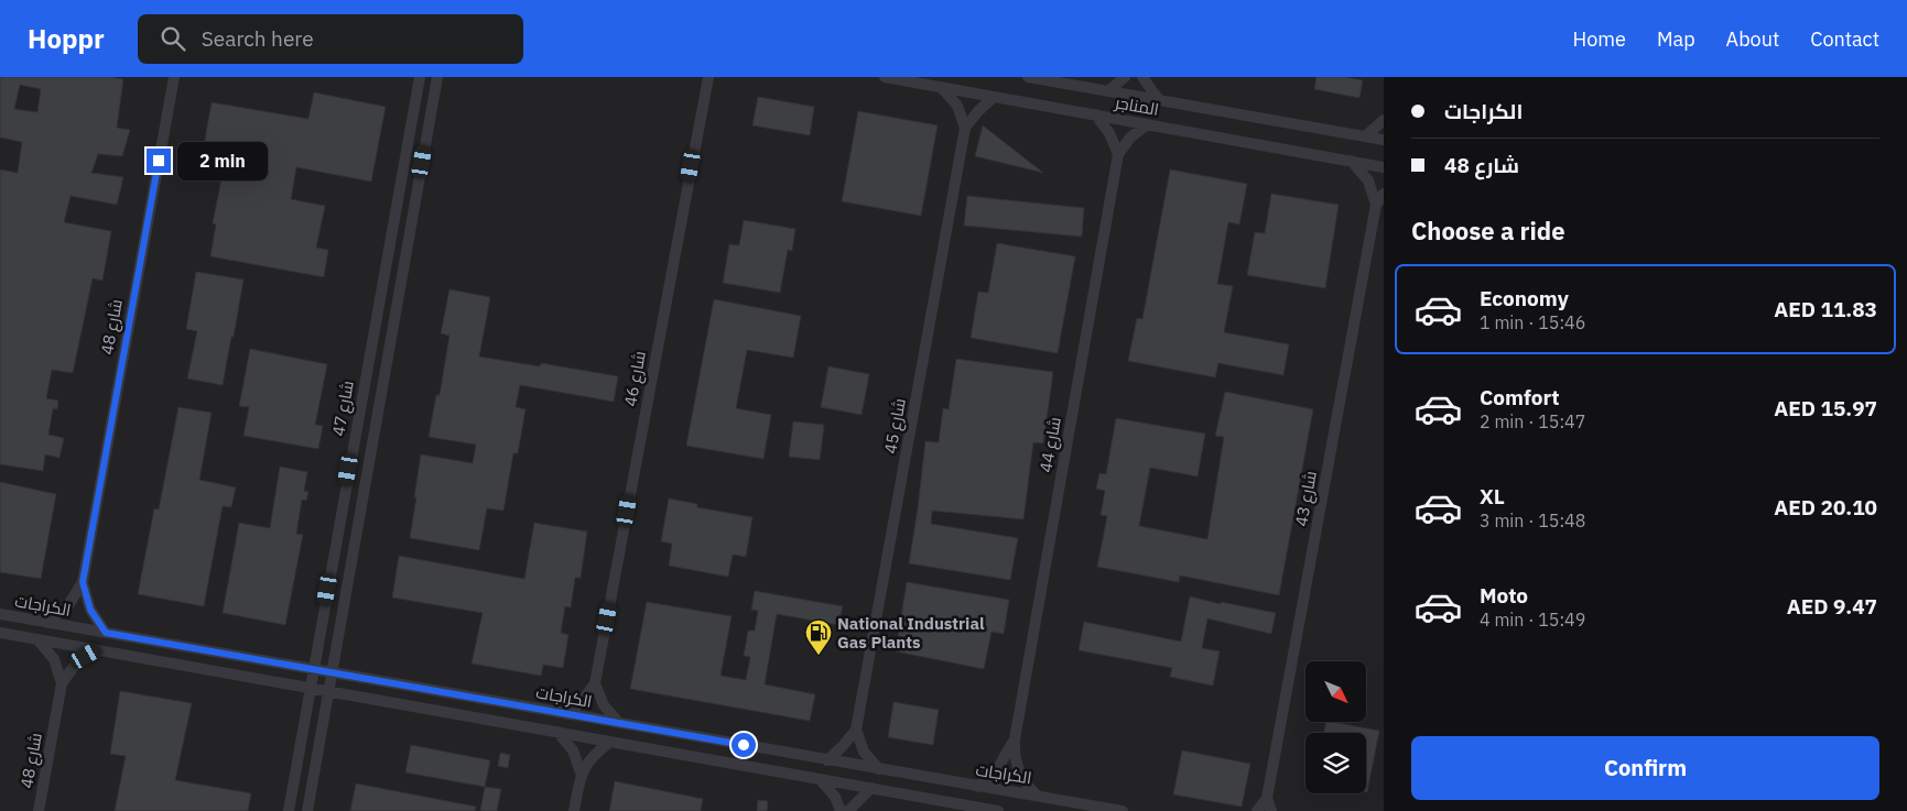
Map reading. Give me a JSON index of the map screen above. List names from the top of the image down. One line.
{"streets":{"street":["المناجر","شارع 48","شارع 46","شارع 47","شارع 45","شارع 44","شارع 43","الكراجات"]},"crossings":[["المناجر","شارع 43"],["شارع 48","الكراجات"],["شارع 46","الكراجات"],["شارع 47","الكراجات"],["شارع 45","الكراجات"],["شارع 44","الكراجات"]],"places":{"fuel station":["National Industrial Gas Plants"]},"north":"bottom right","page":{"header":"Hoppr","search":"Search here","nav":["Home","Map","About","Contact"],"banner":["الكراجات","شارع 48"],"bubble":"2 min","heading":"Choose a ride","list":[{"name":"Economy","note":"1 min · 15:46","value":"AED 11.83"},{"name":"Comfort","note":"2 min · 15:47","value":"AED 15.97"},{"name":"XL","note":"3 min · 15:48","value":"AED 20.10"},{"name":"Moto","note":"4 min · 15:49","value":"AED 9.47"}],"buttons":"Confirm"}}
